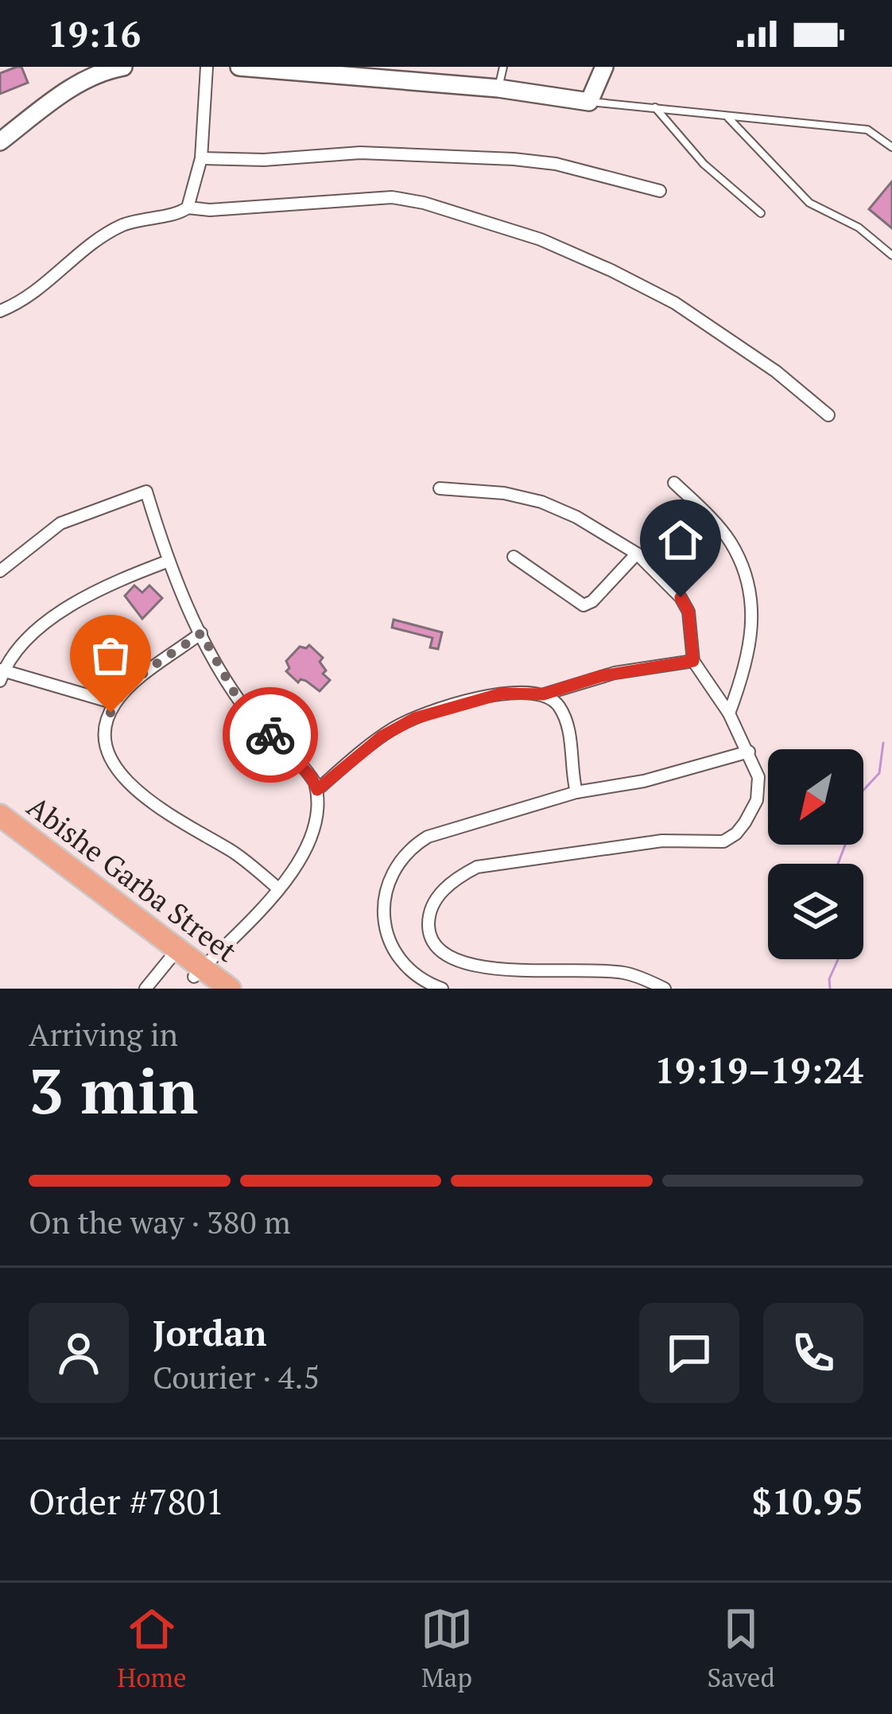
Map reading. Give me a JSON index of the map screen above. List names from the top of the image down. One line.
{"streets":{"highway":["Abishe Garba Street"]},"north":"bottom left","page":{"status":"19:16","heading":["3 min","Arriving in","19:19–19:24"],"panel":["Jordan","Courier · 4.5","Order #7801","$10.95"],"bar":"On the way · 380 m","tabs":["Home","Map","Saved"]}}
